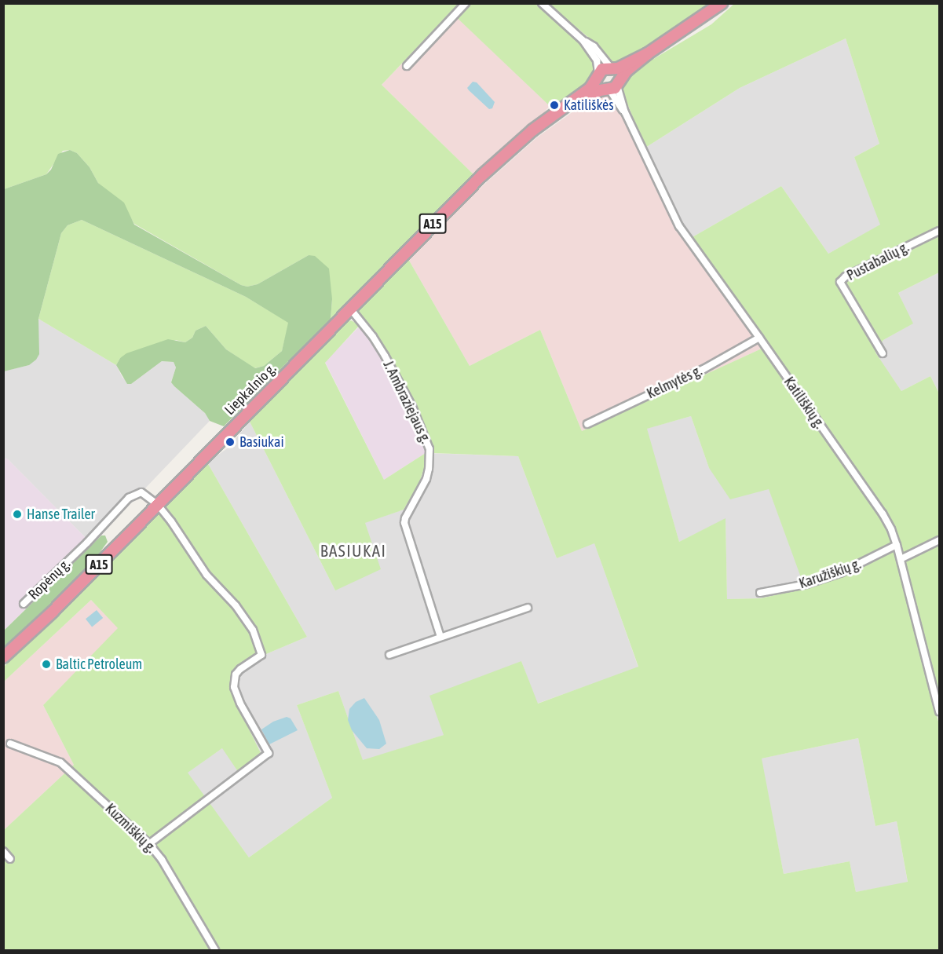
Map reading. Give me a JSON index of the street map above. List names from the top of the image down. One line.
{"streets":{"highway":["A15","Liepkalnio g."],"street":["Pustabalių g.","Kelmytės g.","J. Ambraziejaus g.","Katiliškių g.","Karužiškių g.","Ropėnų g.","Kuzmiškių g."]},"crossings":[["Kelmytės g.","Katiliškių g."],["Liepkalnio g.","J. Ambraziejaus g."],["Liepkalnio g.","Katiliškių g."],["Liepkalnio g.","Ropėnų g."],["Katiliškių g.","Karužiškių g."]],"districts":["BASIUKAI"],"places":["Katiliškės","Basiukai","Hanse Trailer","Baltic Petroleum"]}
